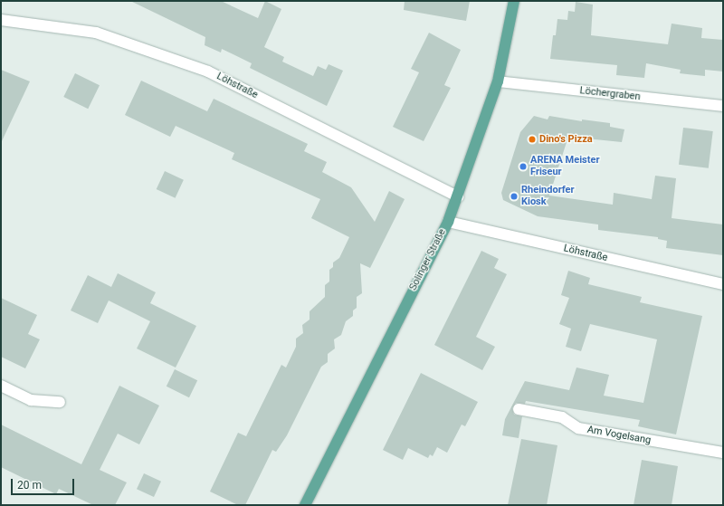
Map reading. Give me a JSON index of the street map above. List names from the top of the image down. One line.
{"streets":{"main road":["Solinger Straße"],"street":["Löhstraße","Löchergraben","Am Vogelsang"]},"crossings":[["Löhstraße","Solinger Straße"],["Löchergraben","Solinger Straße"]],"places":["Dino's Pizza","ARENA Meister Friseur","Rheindorfer Kiosk"],"scale_bar":"20 m"}
